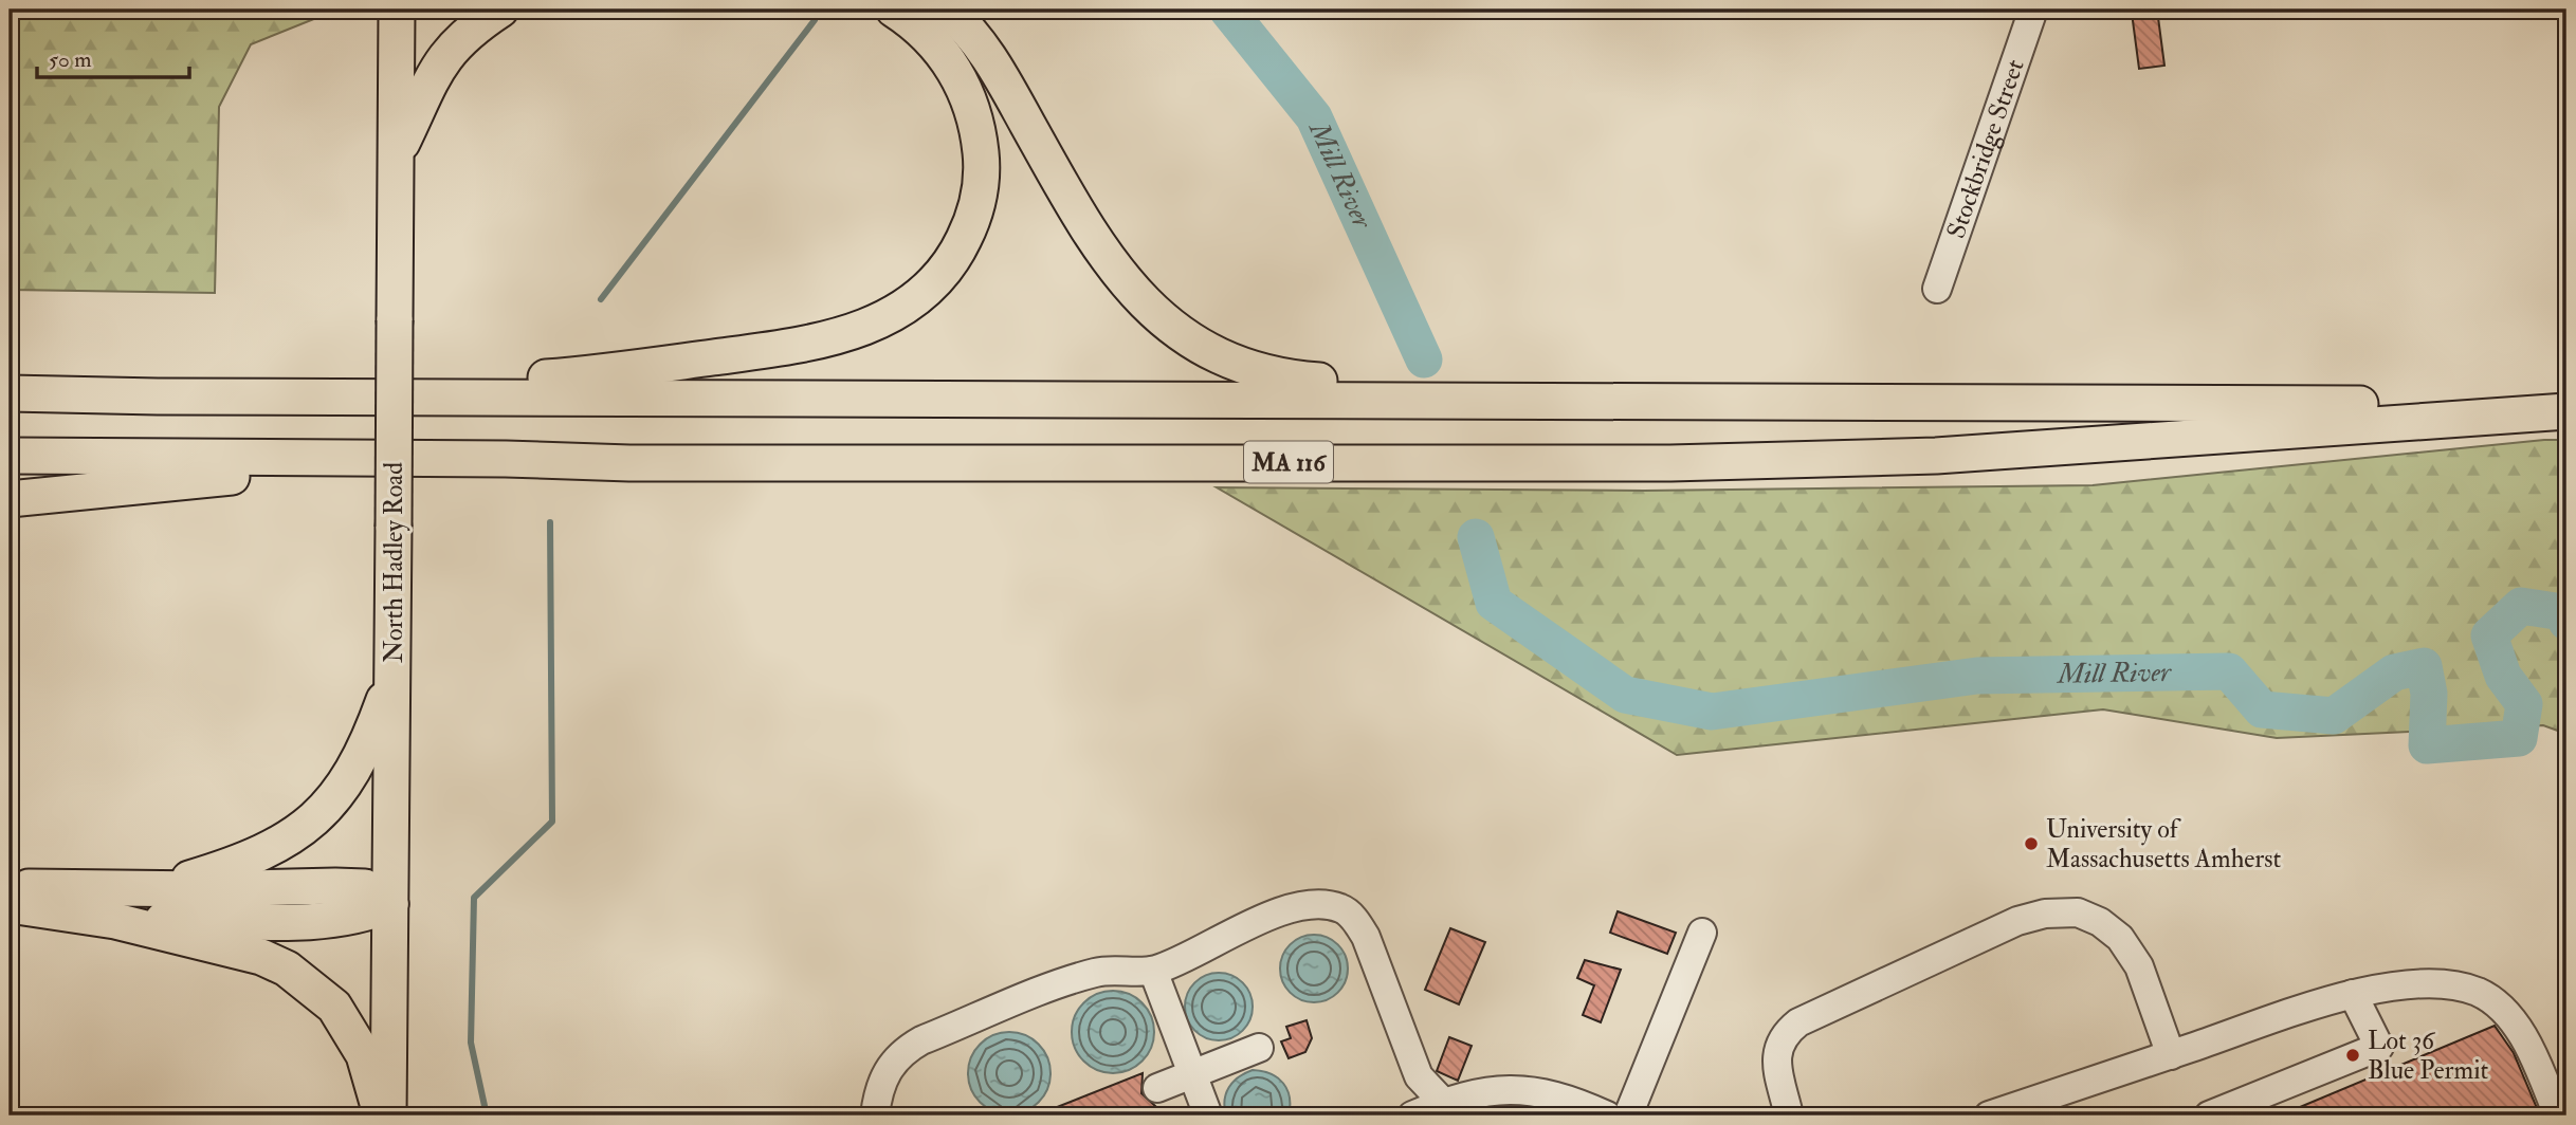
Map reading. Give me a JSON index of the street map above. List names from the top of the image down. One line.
{"streets":{"main road":["MA 116","North Hadley Road"],"street":["Stockbridge Street"]},"water":["Mill River"],"places":["University of Massachusetts Amherst","Lot 36 Blue Permit"],"scale_bar":"50 m"}
